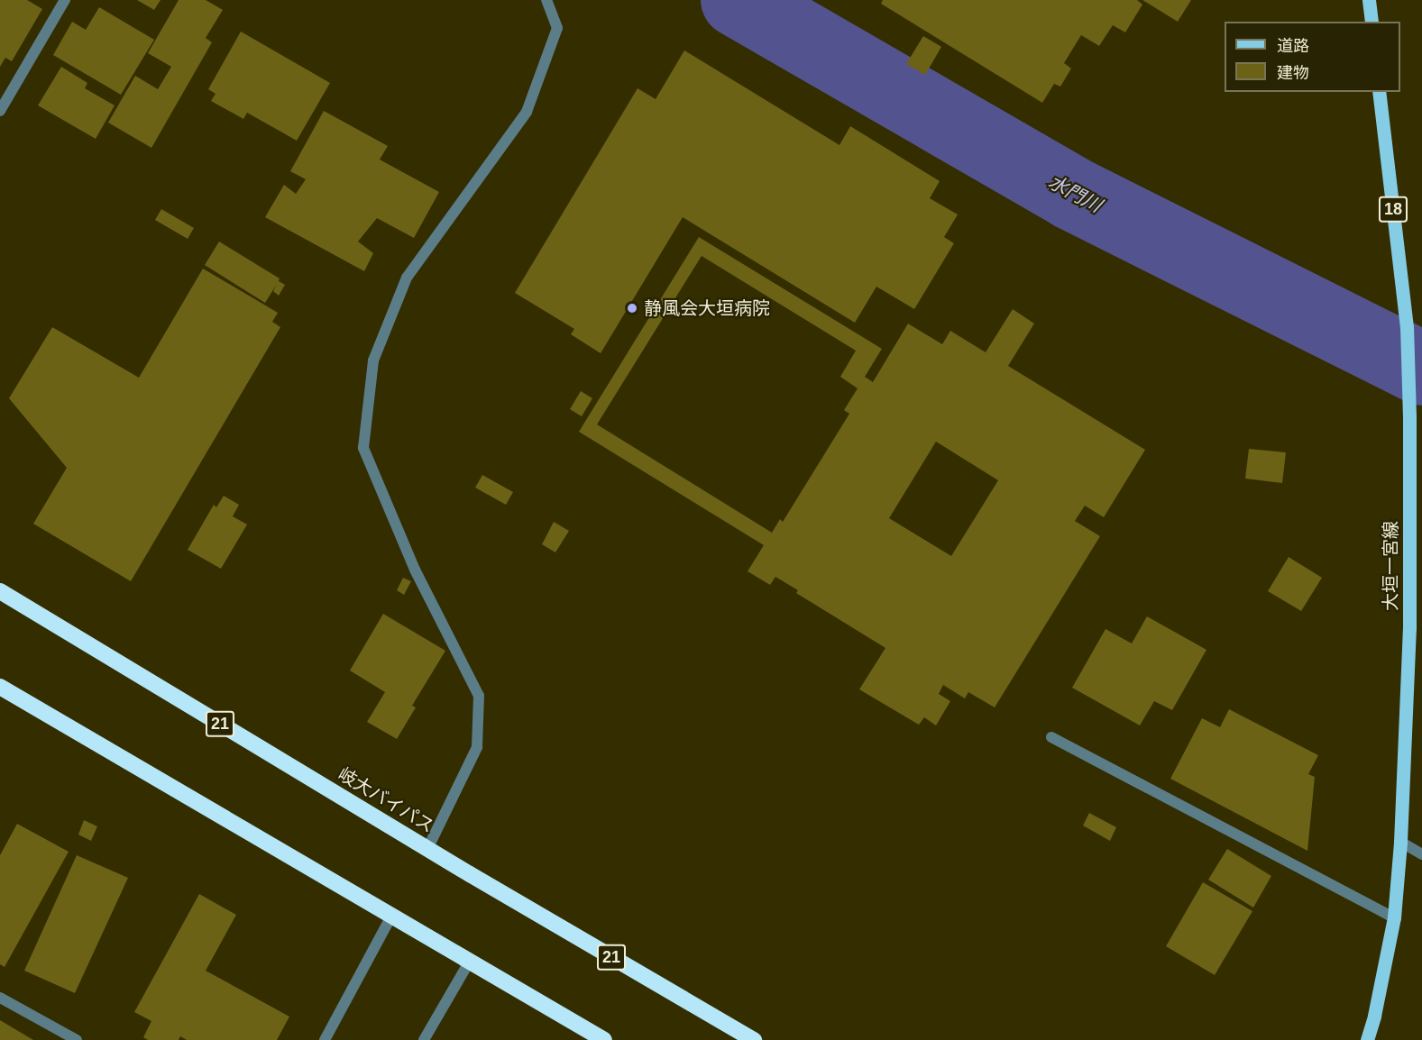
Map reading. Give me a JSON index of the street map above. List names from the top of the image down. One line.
{"streets":{"highway":["21","岐大バイパス"],"main road":["18","大垣一宮線"]},"water":["水門川"],"places":["静風会大垣病院"],"legend":["道路","建物"]}
